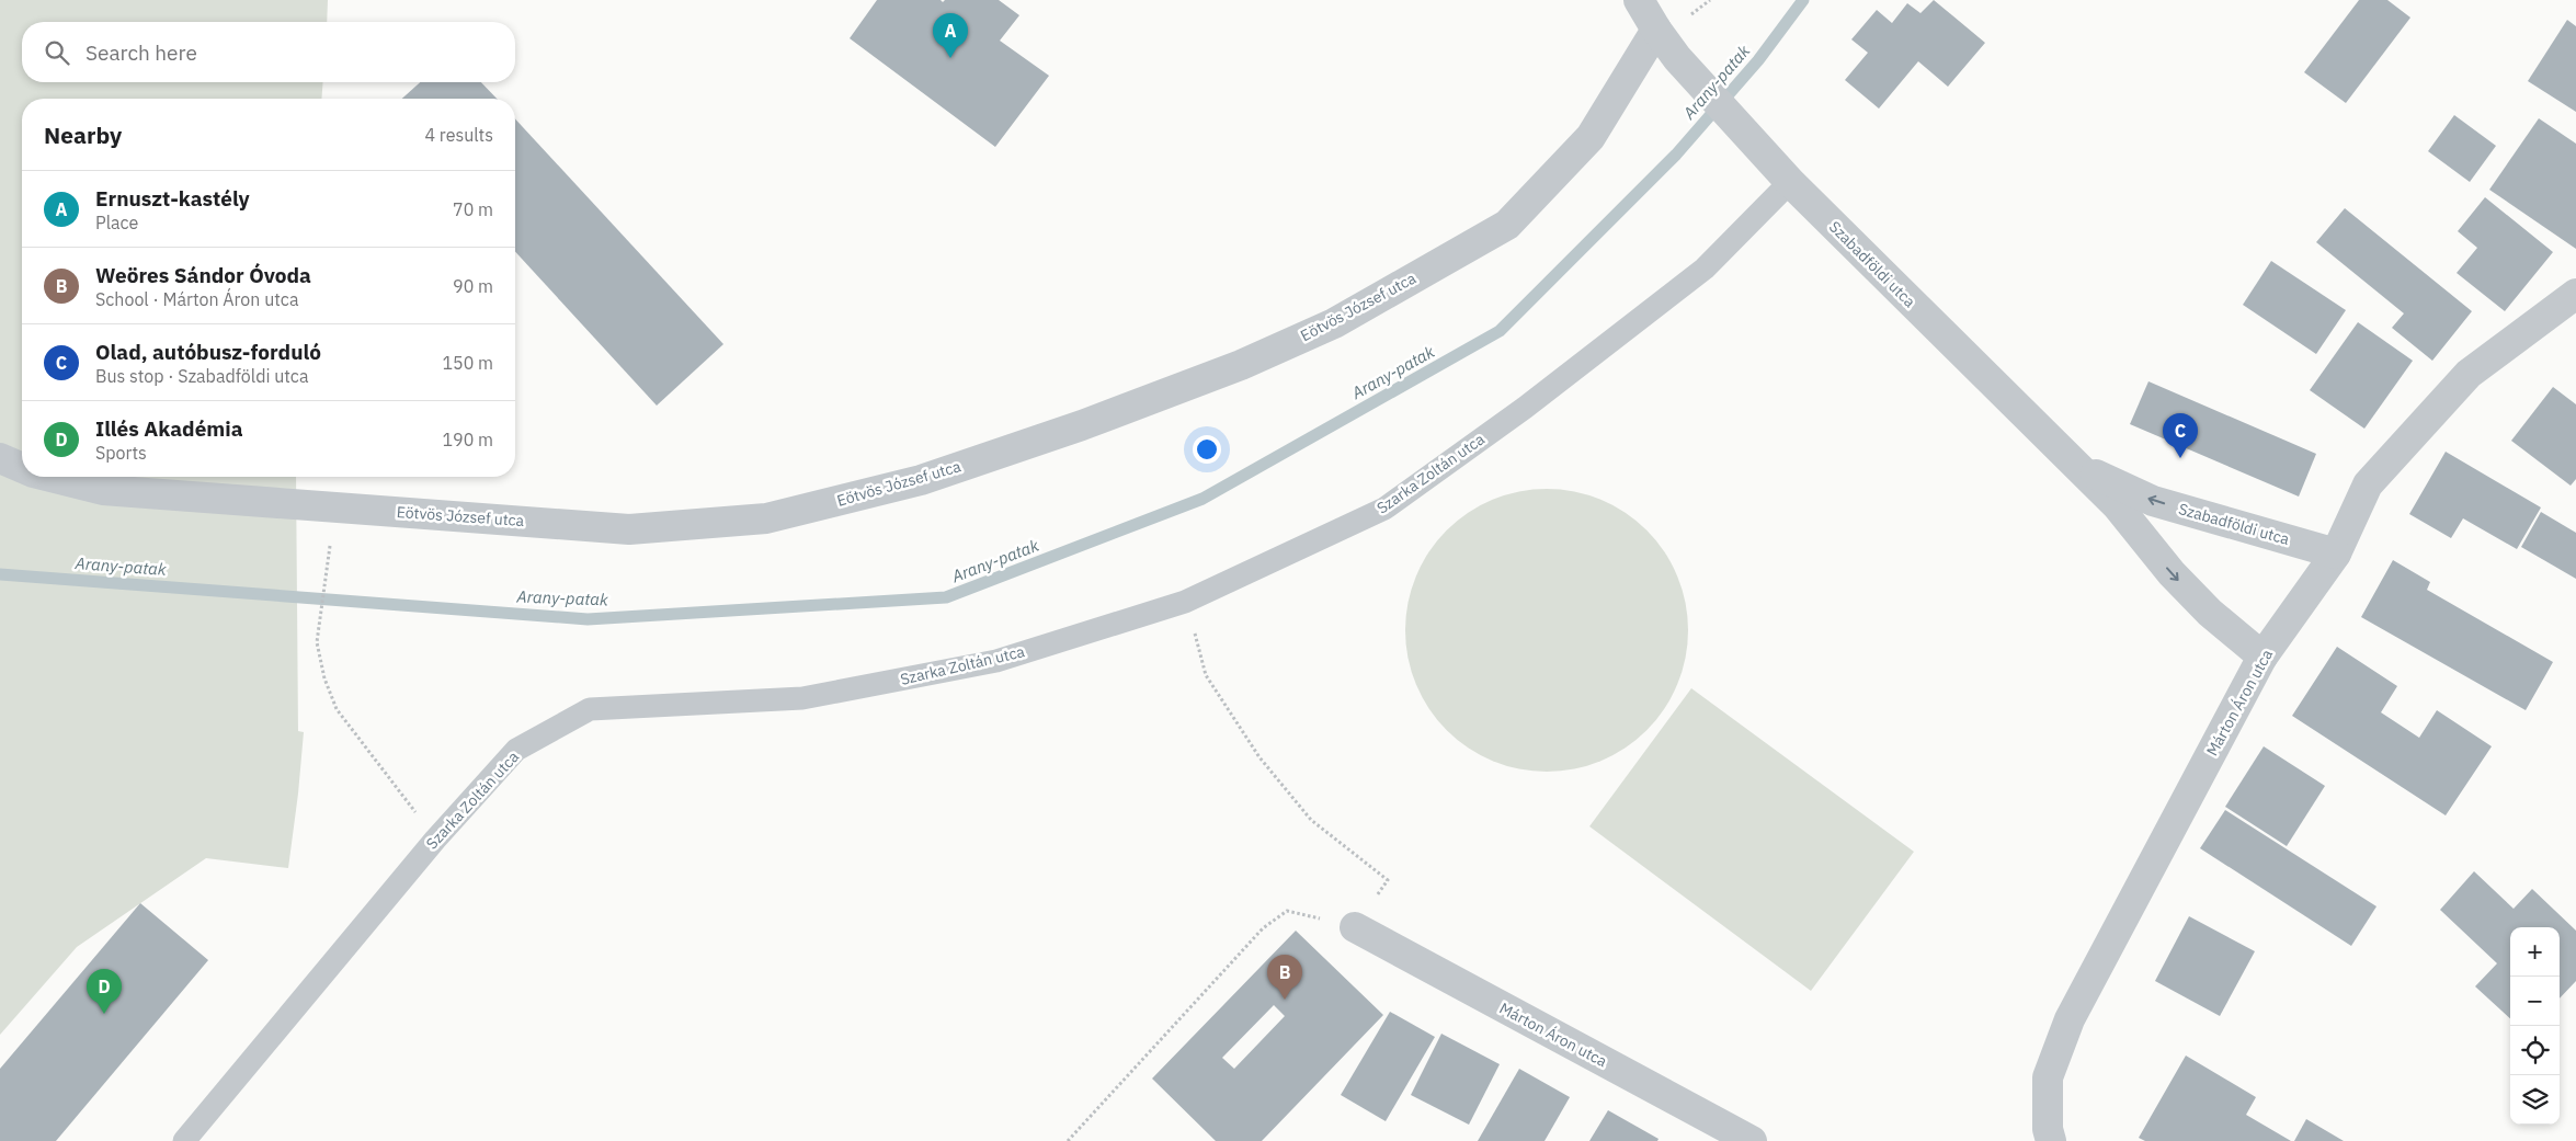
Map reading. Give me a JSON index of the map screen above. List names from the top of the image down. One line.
{"streets":{"street":["Szabadföldi utca","Eötvös József utca","Márton Áron utca"],"lane":["Szarka Zoltán utca"]},"crossings":[["Szabadföldi utca","Eötvös József utca"],["Szabadföldi utca","Szarka Zoltán utca"],["Szabadföldi utca","Márton Áron utca"]],"water":["Arany-patak"],"page":{"pins":["A","C","B","D"],"search":"Search here","heading":["Nearby","4 results"],"list":[{"mark":"A","name":"Ernuszt-kastély","note":"Place","value":"70 m"},{"mark":"B","name":"Weöres Sándor Óvoda","note":"School · Márton Áron utca","value":"90 m"},{"mark":"C","name":"Olad, autóbusz-forduló","note":"Bus stop · Szabadföldi utca","value":"150 m"},{"mark":"D","name":"Illés Akadémia","note":"Sports","value":"190 m"}],"map_buttons":["+","−"]}}
